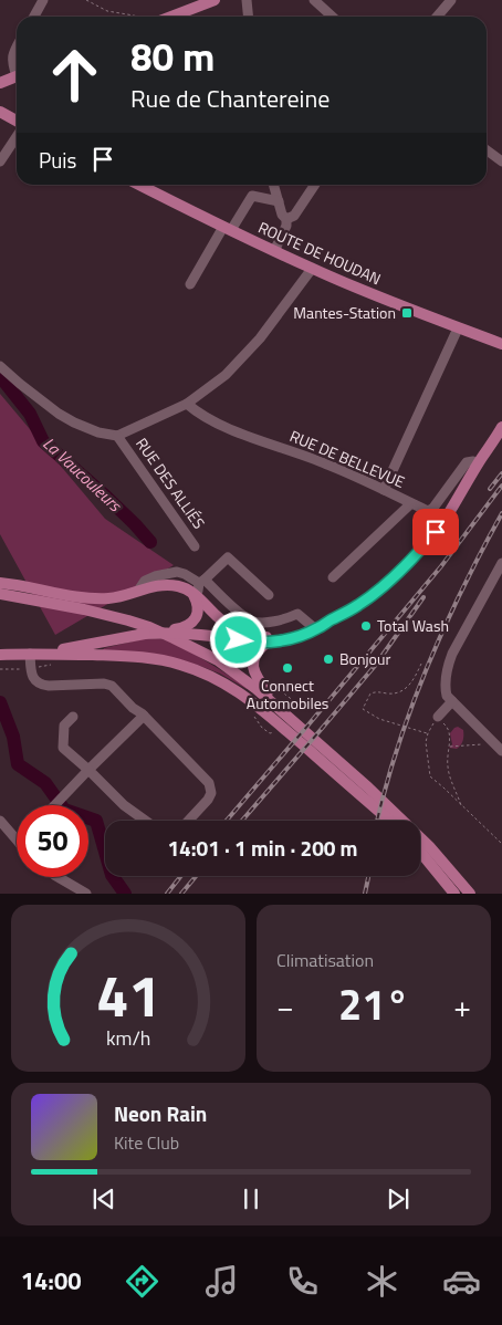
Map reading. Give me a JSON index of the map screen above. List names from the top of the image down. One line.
{"streets":{"main road":["ROUTE DE HOUDAN"],"street":["RUE DE BELLEVUE","RUE DES ALLIÉS"]},"crossings":[["ROUTE DE HOUDAN","RUE DES ALLIÉS"],["RUE DE BELLEVUE","RUE DES ALLIÉS"]],"water":["La Vaucouleurs"],"places":{"transit":["Mantes-Station"],"other":["Total Wash","Bonjour","Connect Automobiles"]},"page":{"turn":["80 m","Rue de Chantereine"],"then":"Puis","limit":"50","trip":"14:01 · 1 min · 200 m","tile":"Climatisation","heat":["−","21°","+"],"song":["Neon Rain","Kite Club"],"tabs":"14:00","gauge":["41","km/h"]}}
